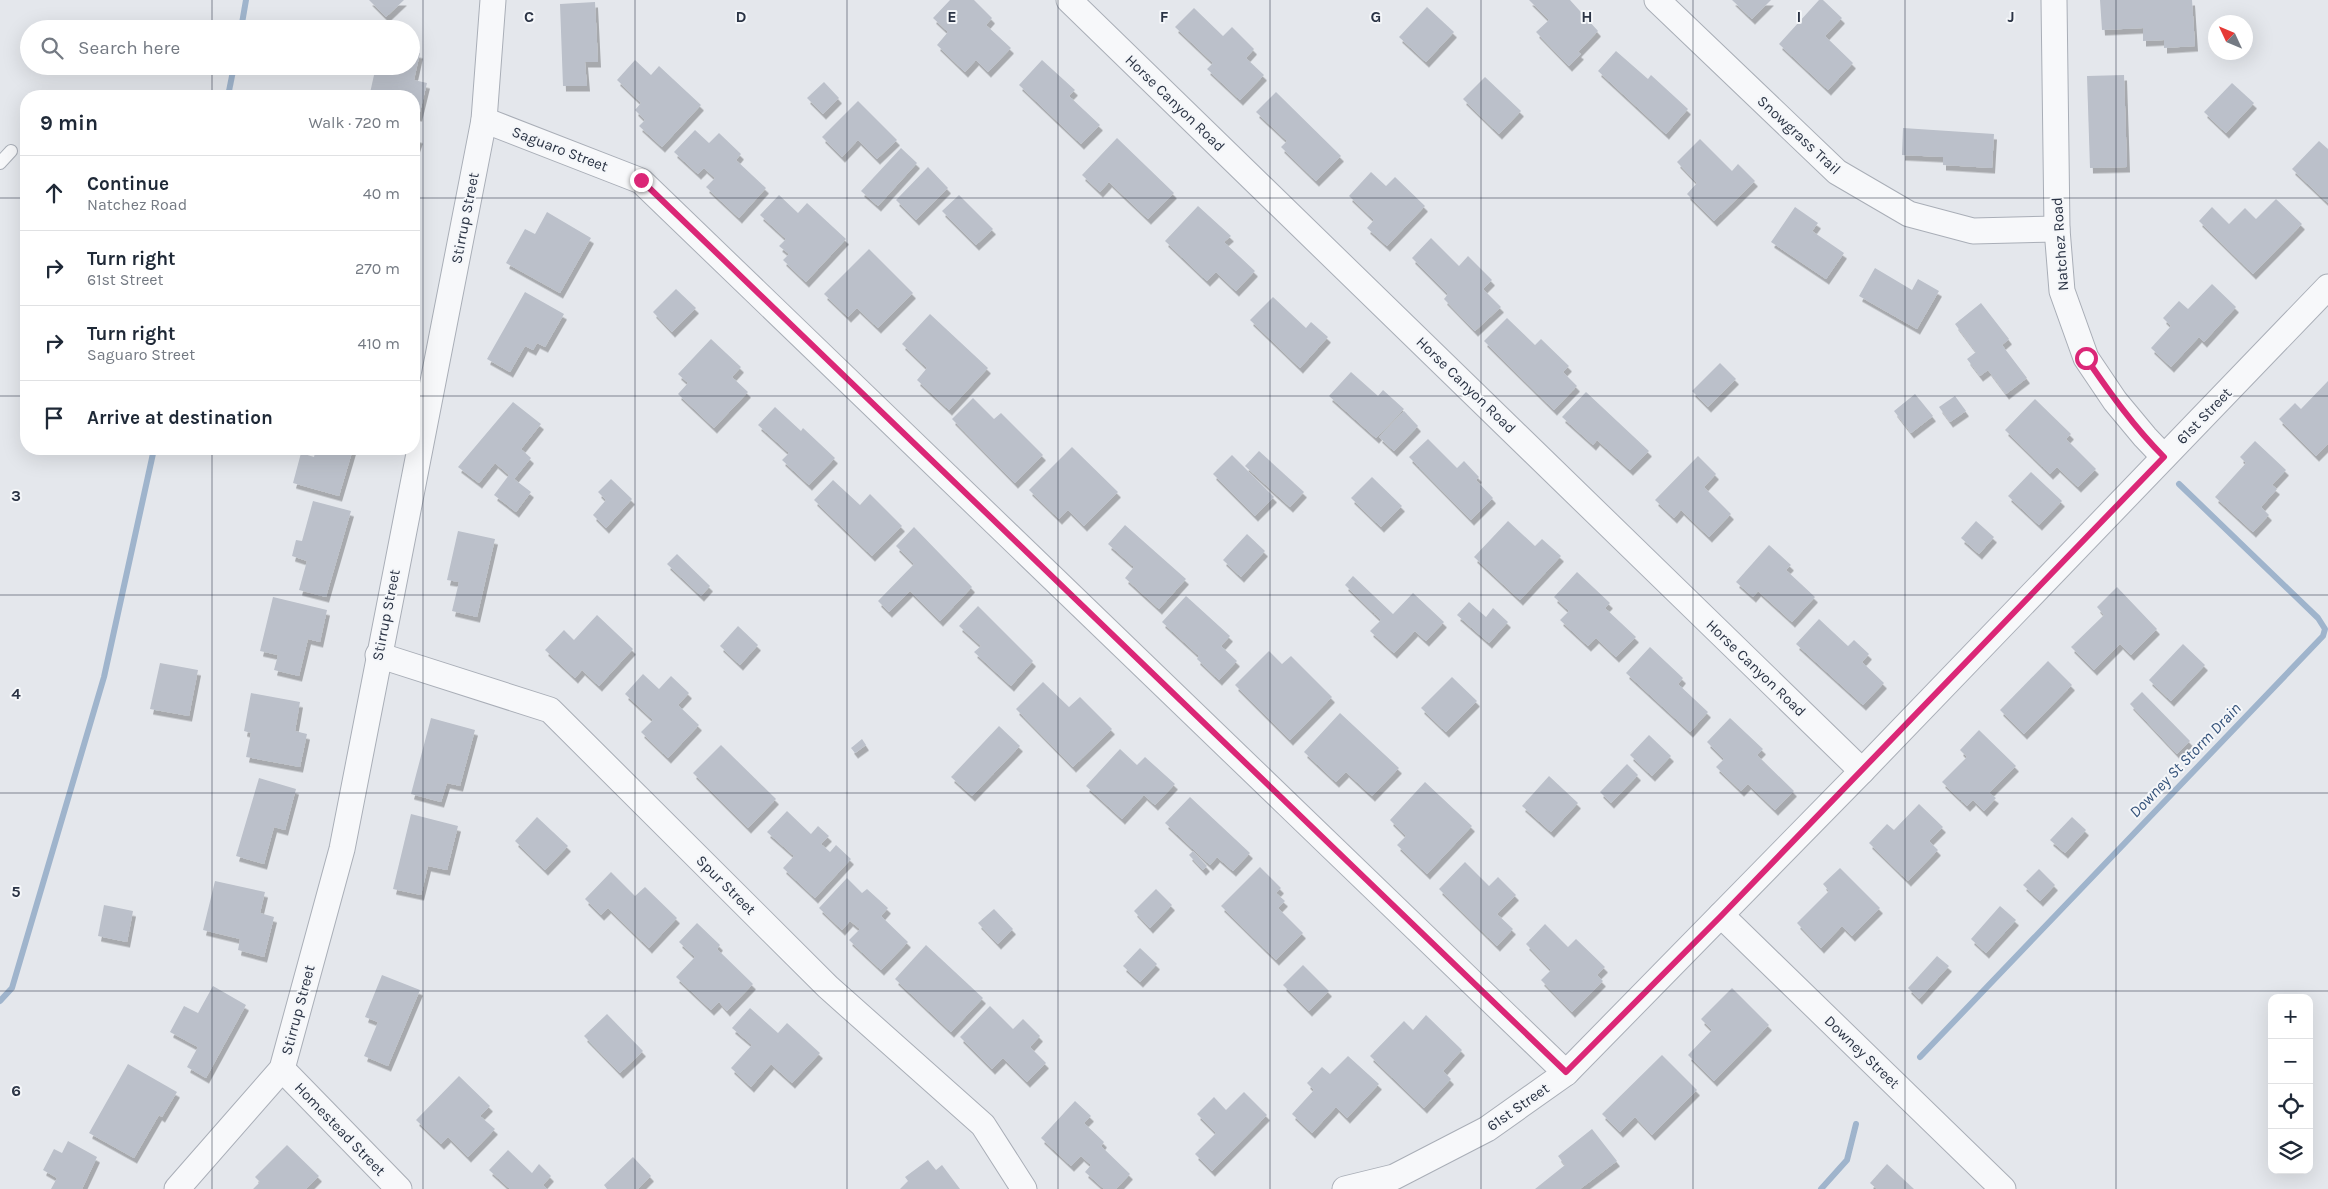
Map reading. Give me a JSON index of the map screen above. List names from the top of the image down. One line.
{"streets":{"street":["Horse Canyon Road","Snowgrass Trail","Saguaro Street","Stirrup Street","Natchez Road","61st Street","Spur Street","Downey Street","Homestead Street"]},"crossings":[["Horse Canyon Road","61st Street"],["Snowgrass Trail","Natchez Road"],["Saguaro Street","Stirrup Street"],["Saguaro Street","61st Street"],["Stirrup Street","Spur Street"],["Stirrup Street","Homestead Street"],["Natchez Road","61st Street"],["61st Street","Downey Street"]],"water":["Downey St Storm Drain"],"north":"top left","page":{"search":"Search here","heading":["9 min","Walk · 720 m"],"list":[["Continue","Natchez Road","40 m"],["Turn right","61st Street","270 m"],["Turn right","Saguaro Street","410 m"],"Arrive at destination"],"map_buttons":["+","−"]},"grid":{"columns":["C","D","E","F","G","H","I","J"],"rows":["3","4","5","6"]}}
